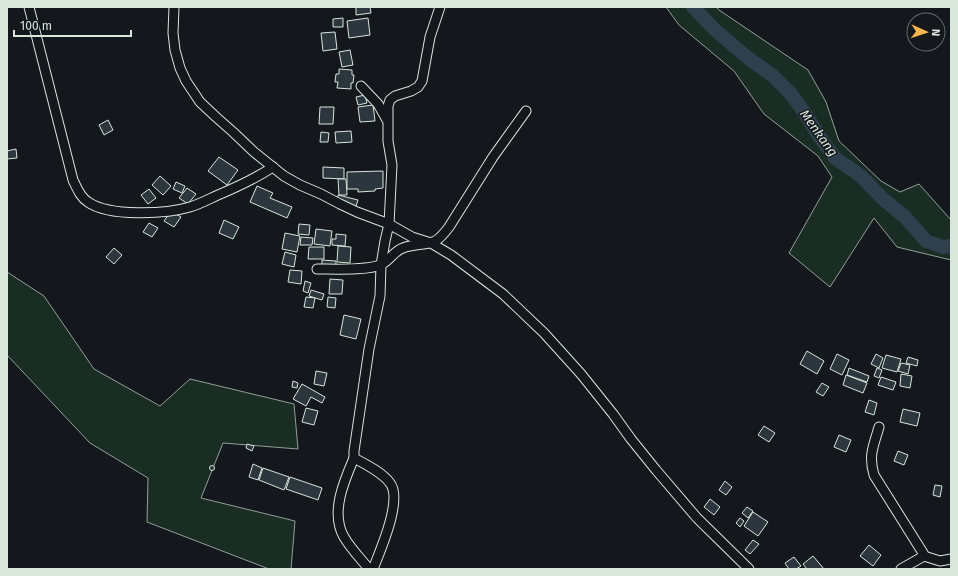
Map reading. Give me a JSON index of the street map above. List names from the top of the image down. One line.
{"water":["Menkang"],"scale_bar":"100 m","north":"right"}
